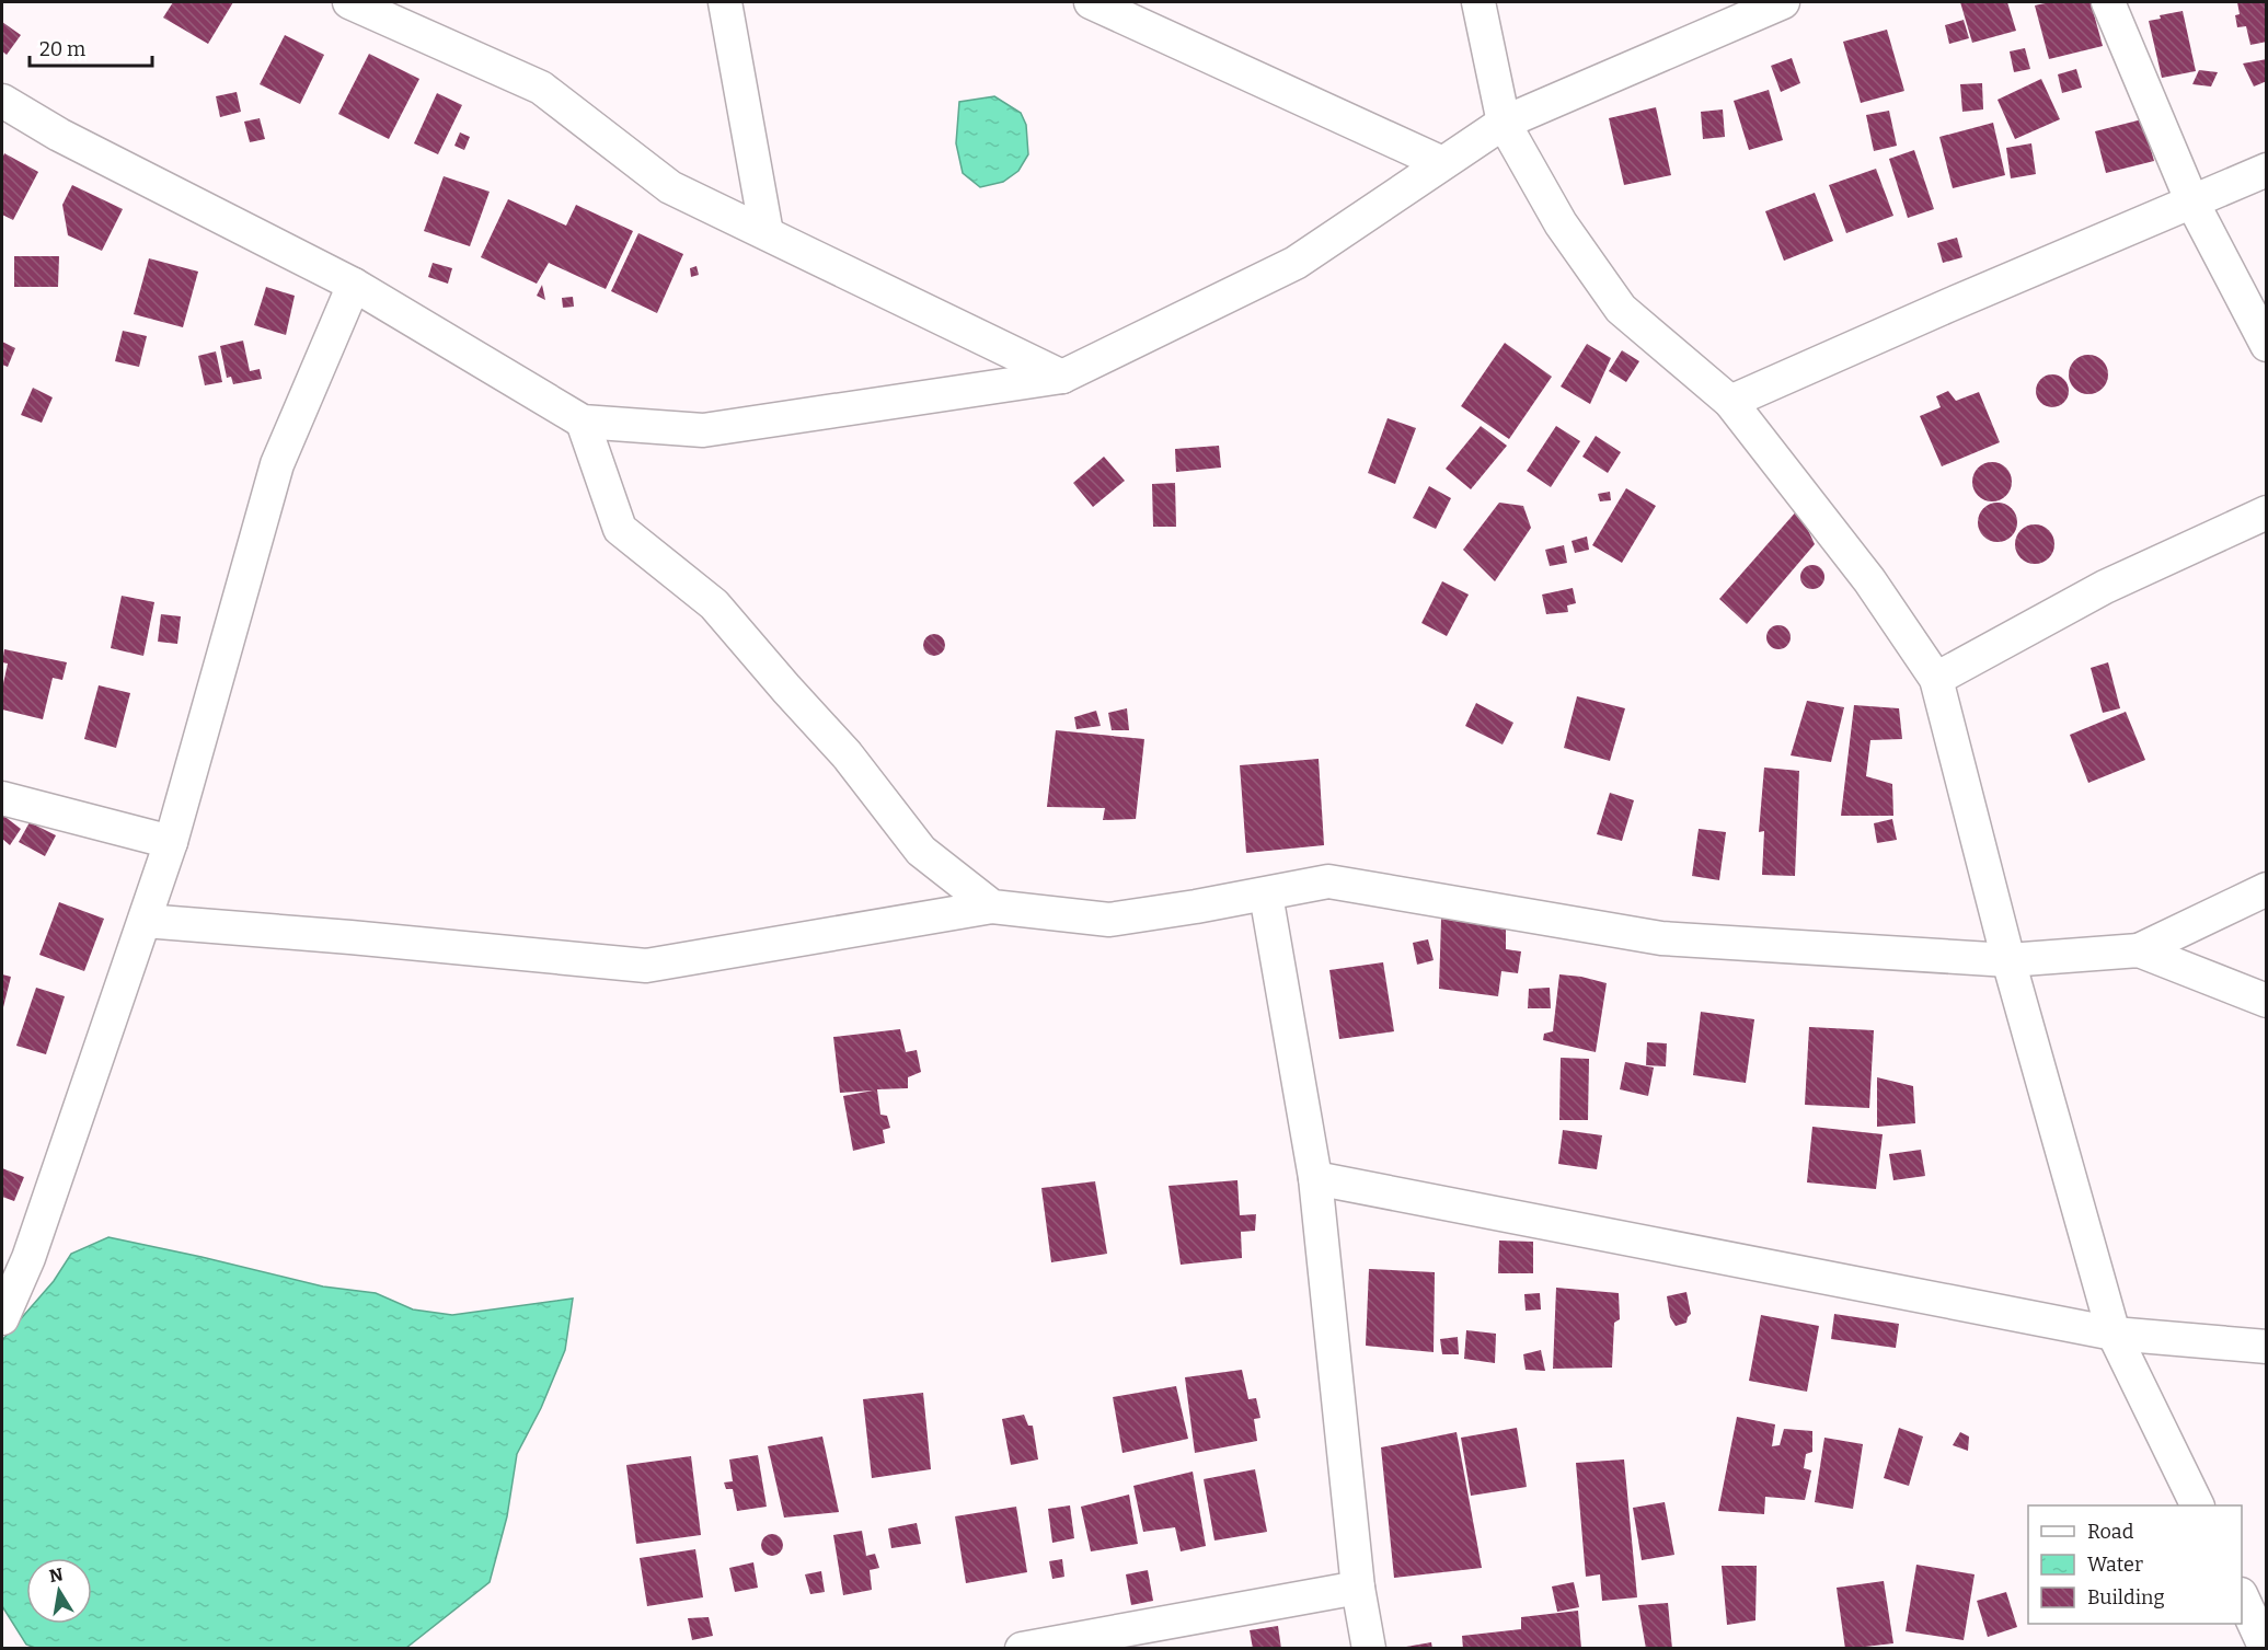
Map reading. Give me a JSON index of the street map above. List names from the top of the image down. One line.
{"legend":["Road","Water","Building"],"scale_bar":"20 m","north":"top"}
